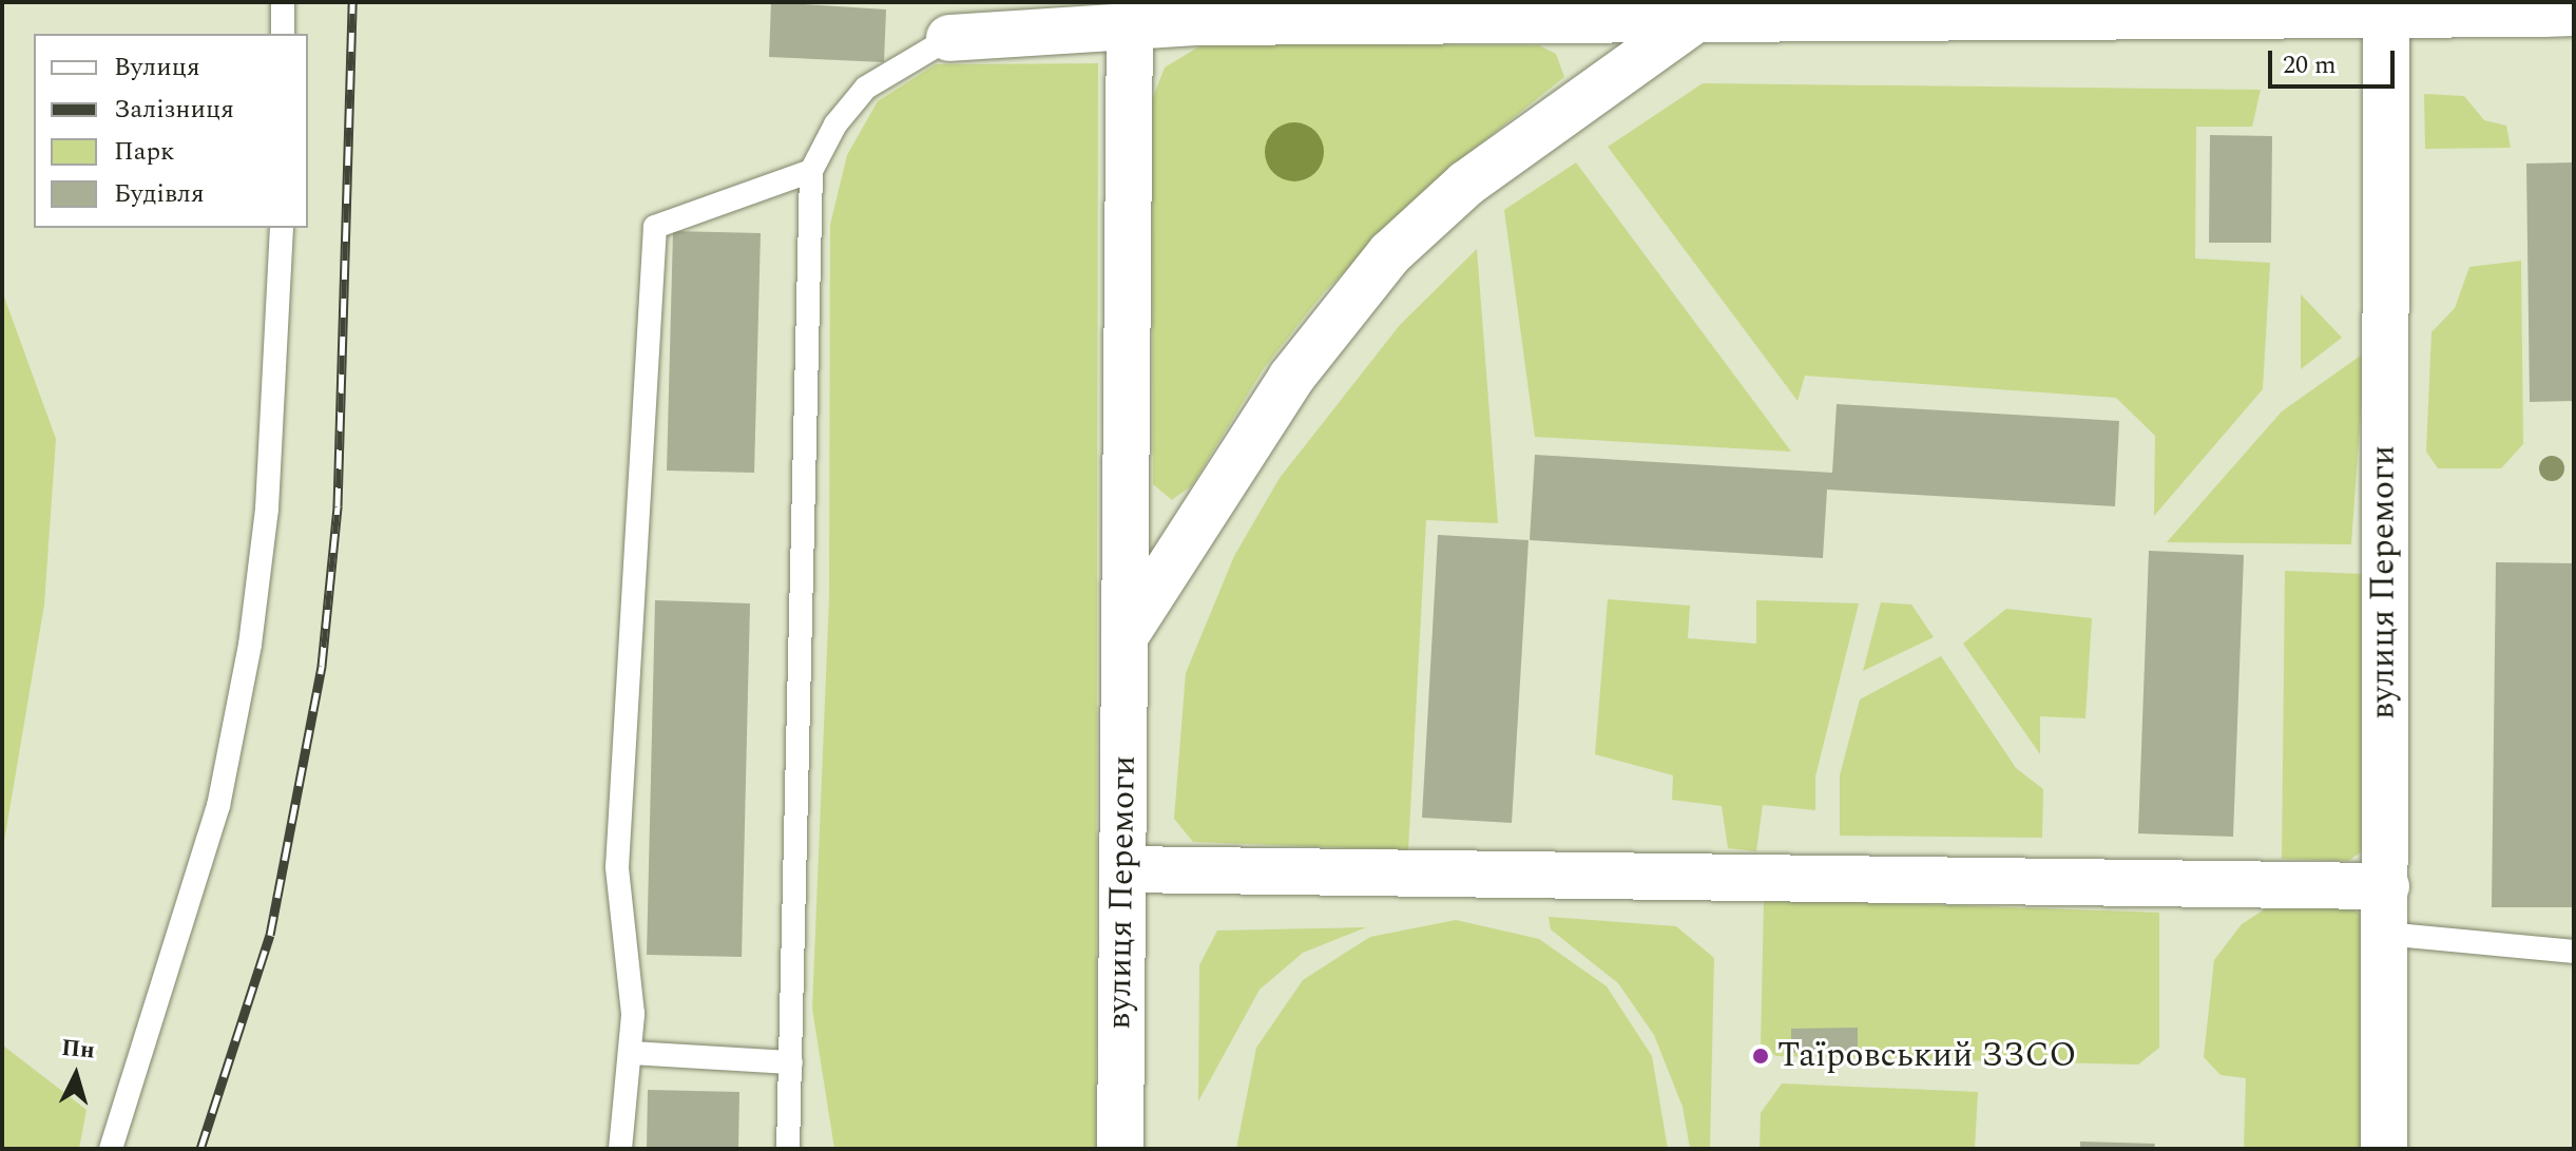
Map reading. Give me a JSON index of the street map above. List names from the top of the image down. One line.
{"streets":{"street":["вулиця Перемоги"]},"places":["Таїровський ЗЗСО"],"legend":["Вулиця","Залізниця","Парк","Будівля"],"scale_bar":"20 m","north":"top"}
